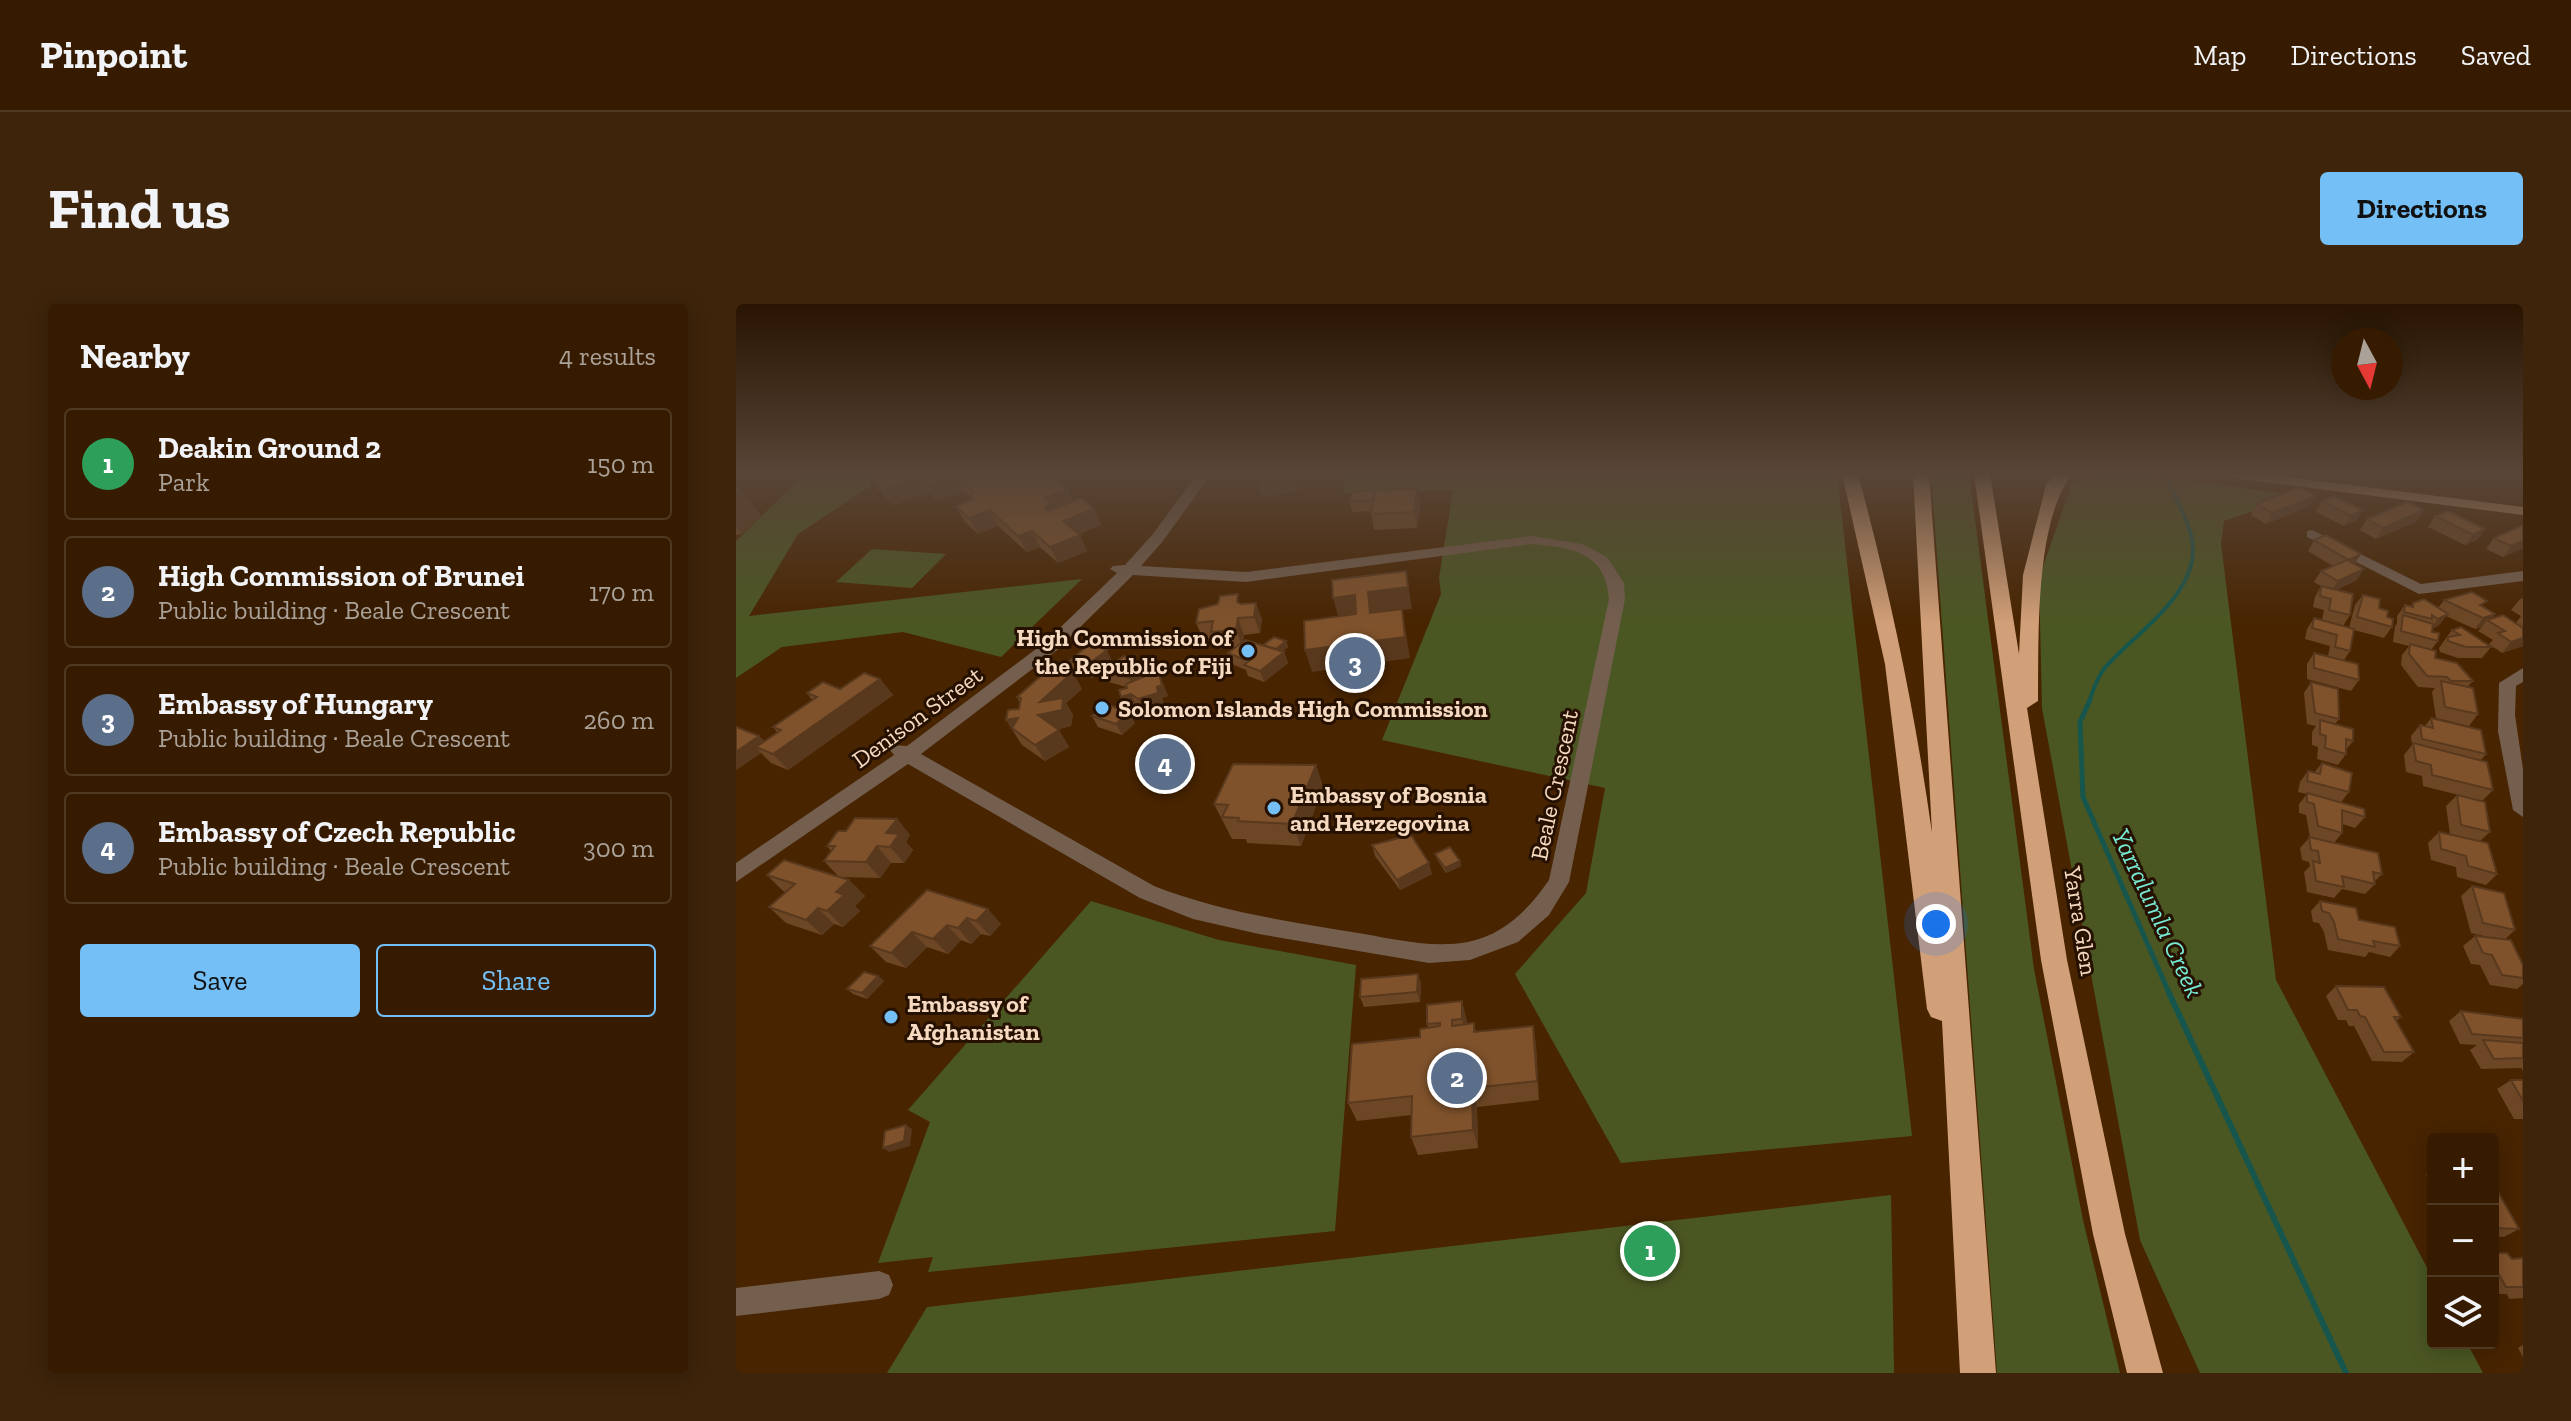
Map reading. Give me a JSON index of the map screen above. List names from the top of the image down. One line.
{"streets":{"highway":["Yarra Glen"],"street":["Denison Street","Beale Crescent"]},"crossings":[["Denison Street","Beale Crescent"]],"water":["Yarralumla Creek"],"places":["High Commission of the Republic of Fiji","Solomon Islands High Commission","Embassy of Bosnia and Herzegovina","Embassy of Afghanistan"],"north":"bottom","page":{"header":"Pinpoint","nav":["Map","Directions","Saved"],"buttons":["Directions",["Save","Share"]],"title":"Find us","heading":["Nearby","4 results"],"list":[{"mark":"1","name":"Deakin Ground 2","note":"Park","value":"150 m"},{"mark":"2","name":"High Commission of Brunei","note":"Public building · Beale Crescent","value":"170 m"},{"mark":"3","name":"Embassy of Hungary","note":"Public building · Beale Crescent","value":"260 m"},{"mark":"4","name":"Embassy of Czech Republic","note":"Public building · Beale Crescent","value":"300 m"}],"pins":["3","4","2","1"],"map_buttons":["+","−"]}}
